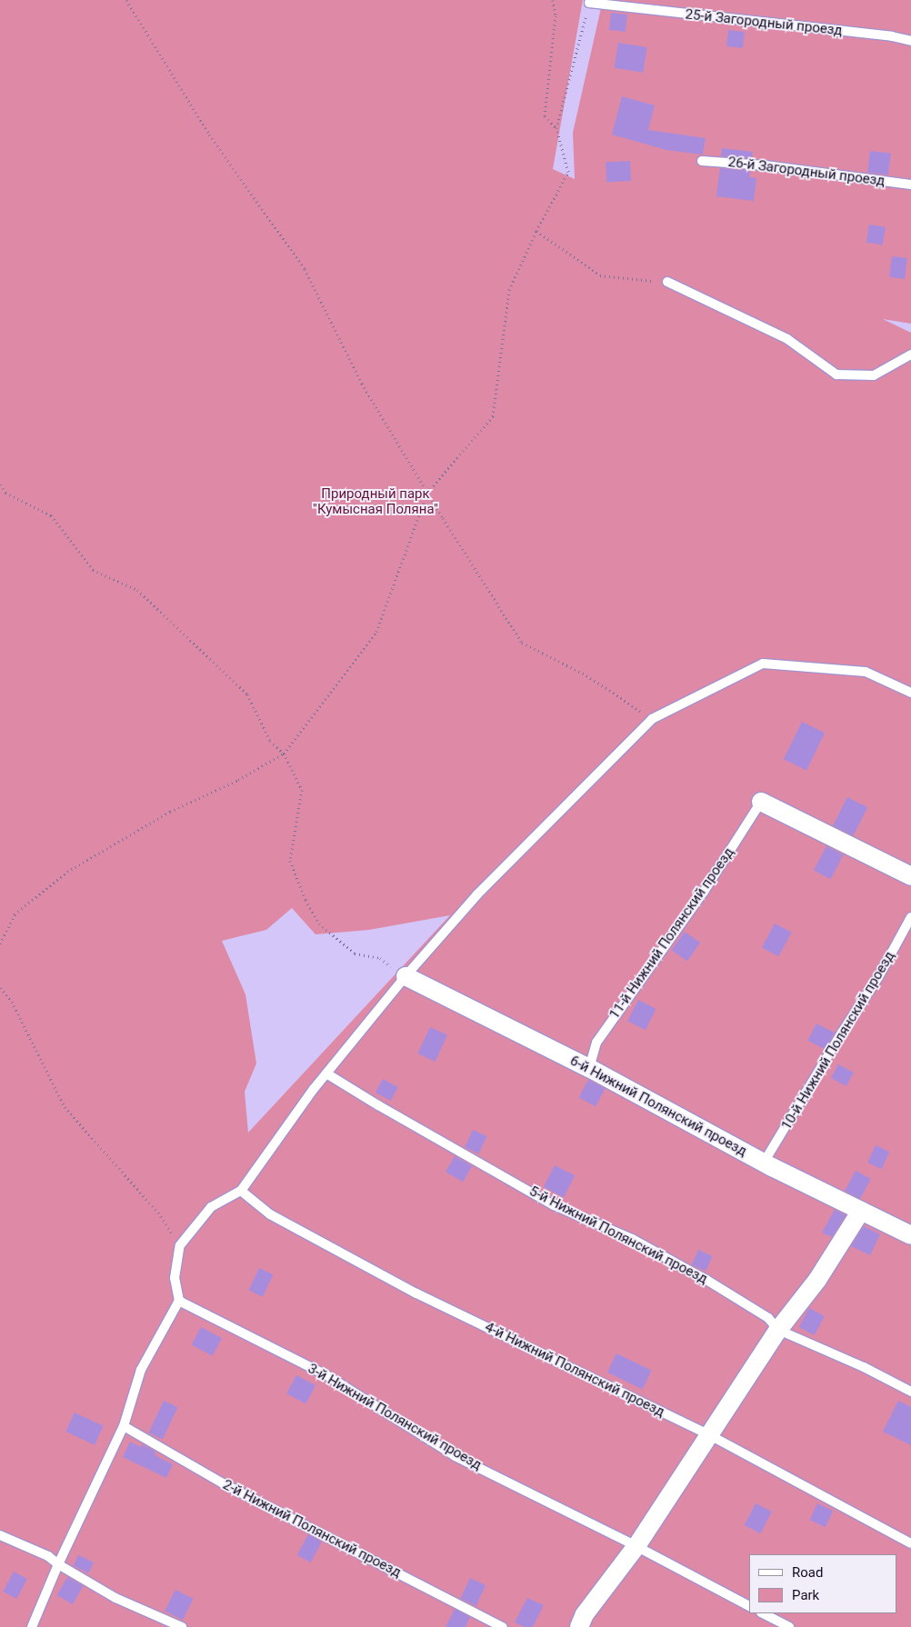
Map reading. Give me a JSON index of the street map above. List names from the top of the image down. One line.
{"streets":{"street":["6-й Нижний Полянский проезд"],"lane":["25-й Загородный проезд","26-й Загородный проезд","11-й Нижний Полянский проезд","10-й Нижний Полянский проезд","5-й Нижний Полянский проезд","4-й Нижний Полянский проезд","3-й Нижний Полянский проезд","2-й Нижний Полянский проезд"]},"crossings":[["11-й Нижний Полянский проезд","6-й Нижний Полянский проезд"],["10-й Нижний Полянский проезд","6-й Нижний Полянский проезд"]],"parks":["Природный парк \"Кумысная Поляна\""],"legend":["Road","Park"]}
